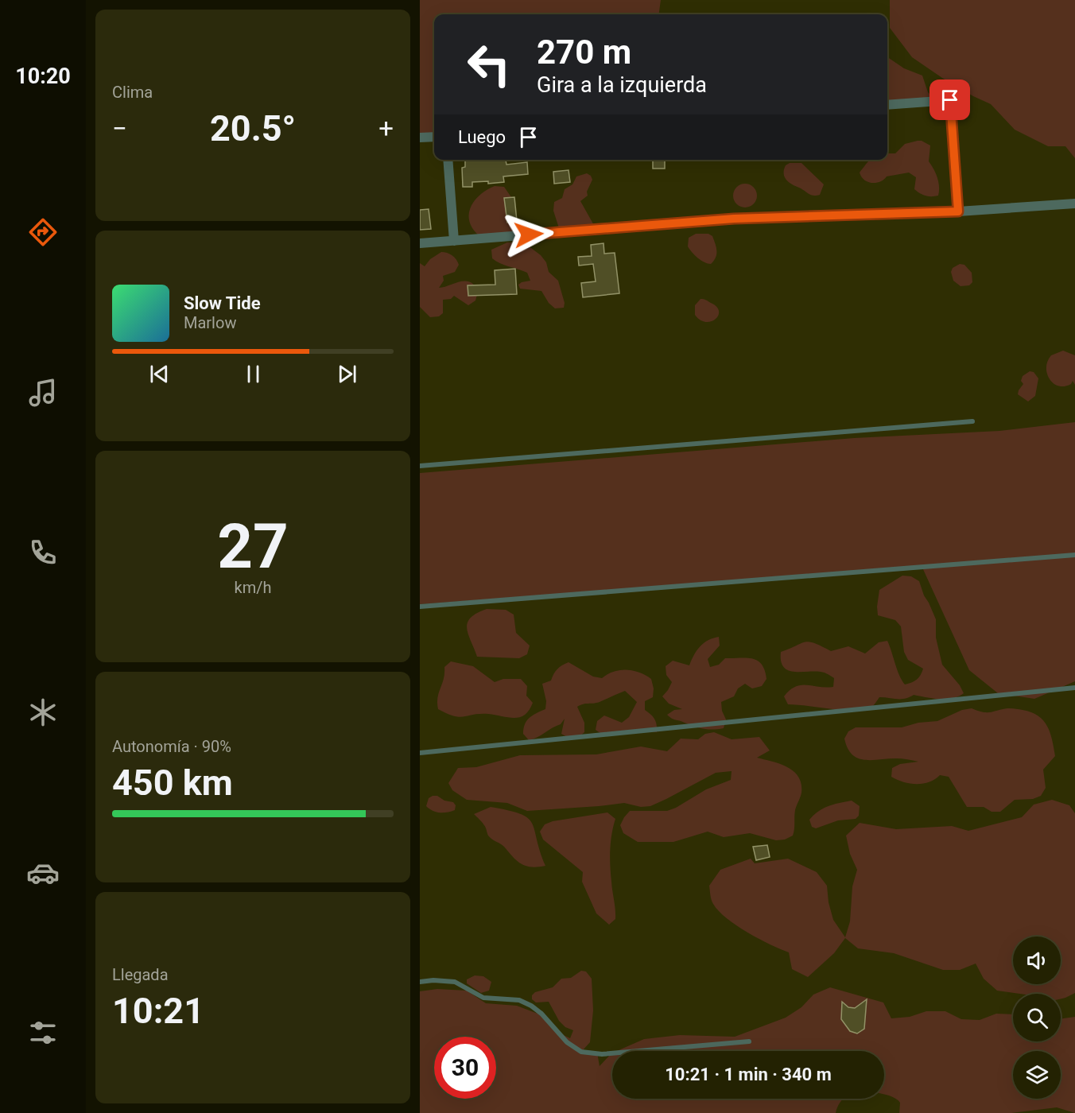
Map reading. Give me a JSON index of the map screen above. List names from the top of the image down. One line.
{"page":{"tabs":"10:20","tile":["Clima",["27","km/h"],["Autonomía · 90%","450 km"],["Llegada","10:21"]],"turn":["270 m","Gira a la izquierda"],"heat":["−","20.5°","+"],"then":"Luego","song":["Slow Tide","Marlow"],"limit":"30","trip":"10:21 · 1 min · 340 m"}}
